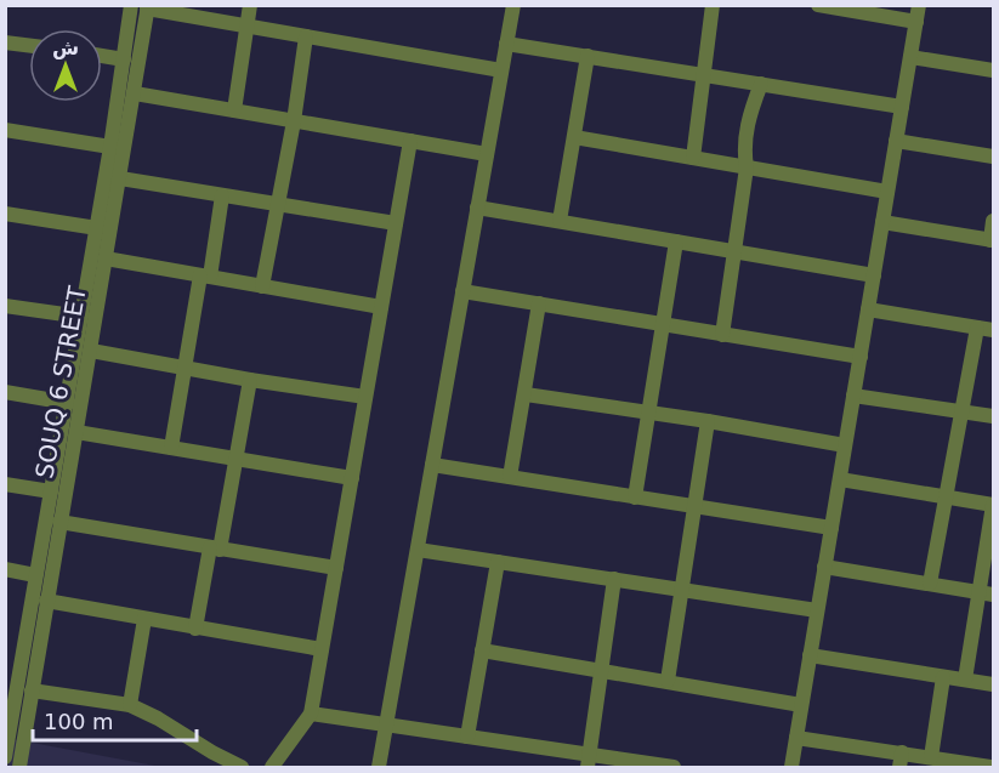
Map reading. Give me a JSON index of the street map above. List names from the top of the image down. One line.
{"streets":{"street":["SOUQ 6 STREET"]},"scale_bar":"100 m","north":"top"}
